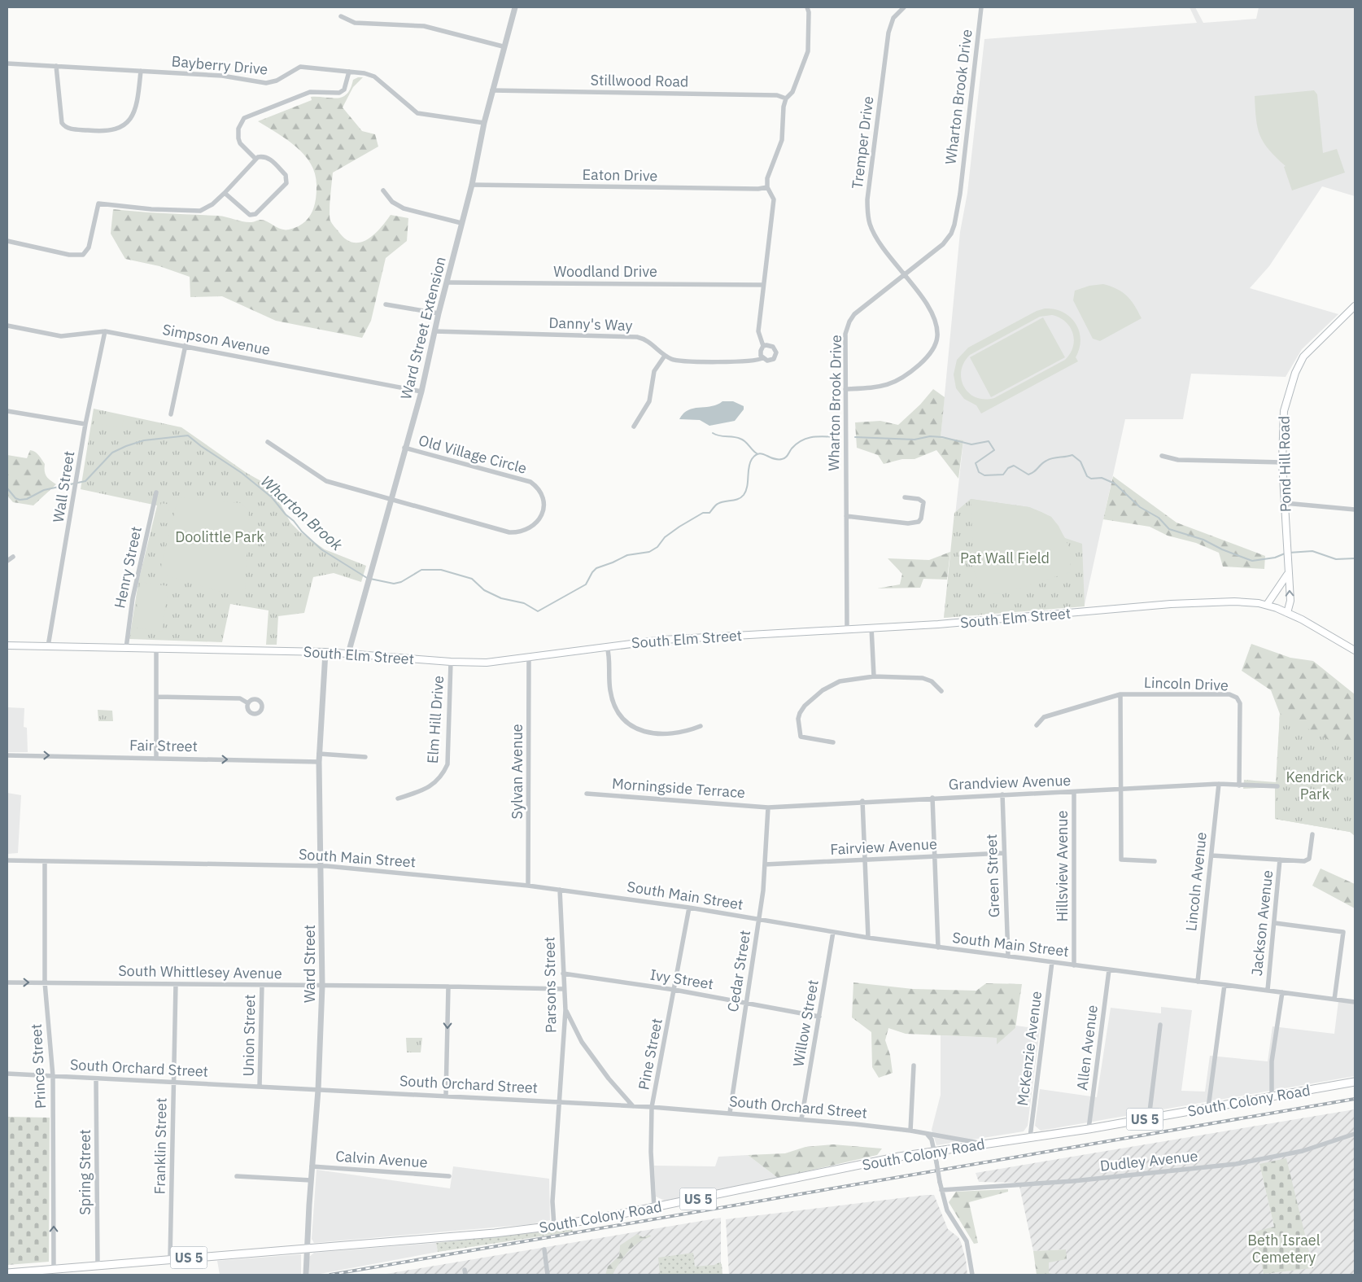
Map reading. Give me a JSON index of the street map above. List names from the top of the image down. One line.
{"streets":{"main road":["Pond Hill Road","South Elm Street","South Colony Road","US 5"],"street":["Bayberry Drive","Stillwood Road","Wharton Brook Drive","Tremper Drive","Eaton Drive","Woodland Drive","Danny's Way","Ward Street Extension","Simpson Avenue","Old Village Circle","Wall Street","Henry Street","Lincoln Drive","Elm Hill Drive","Fair Street","Sylvan Avenue","Grandview Avenue","Morningside Terrace","Fairview Avenue","South Main Street","Hillsview Avenue","Green Street","Lincoln Avenue","Jackson Avenue","Ward Street","Cedar Street","South Whittlesey Avenue","Ivy Street","Parsons Street","Willow Street","Union Street","Allen Avenue","McKenzie Avenue","Pine Street","Prince Street","South Orchard Street","Franklin Street","Calvin Avenue","Dudley Avenue","Spring Street"]},"crossings":[["Bayberry Drive","Ward Street Extension"],["Stillwood Road","Ward Street Extension"],["Wharton Brook Drive","Tremper Drive"],["Wharton Brook Drive","South Elm Street"],["Eaton Drive","Ward Street Extension"],["Woodland Drive","Ward Street Extension"],["Danny's Way","Ward Street Extension"],["Ward Street Extension","Simpson Avenue"],["Ward Street Extension","Old Village Circle"],["Ward Street Extension","South Elm Street"],["Simpson Avenue","Wall Street"],["Pond Hill Road","South Elm Street"],["Wall Street","South Elm Street"],["Henry Street","South Elm Street"],["South Elm Street","Elm Hill Drive"],["South Elm Street","Sylvan Avenue"],["South Elm Street","Ward Street"],["Lincoln Drive","Grandview Avenue"],["Fair Street","Ward Street"],["Sylvan Avenue","South Main Street"],["Grandview Avenue","Morningside Terrace"],["Grandview Avenue","Hillsview Avenue"],["Grandview Avenue","Green Street"],["Grandview Avenue","Lincoln Avenue"],["Grandview Avenue","Cedar Street"],["Morningside Terrace","Cedar Street"],["Fairview Avenue","Green Street"],["Fairview Avenue","Cedar Street"],["South Main Street","Hillsview Avenue"],["South Main Street","Green Street"],["South Main Street","Lincoln Avenue"],["South Main Street","Jackson Avenue"],["South Main Street","Ward Street"],["South Main Street","Cedar Street"],["South Main Street","Parsons Street"],["South Main Street","Willow Street"],["South Main Street","Allen Avenue"],["South Main Street","McKenzie Avenue"],["South Main Street","Pine Street"],["South Main Street","Prince Street"],["Ward Street","South Whittlesey Avenue"],["Ward Street","South Orchard Street"],["Ward Street","South Colony Road"],["Ward Street","Calvin Avenue"],["Cedar Street","Ivy Street"],["Cedar Street","South Orchard Street"],["South Whittlesey Avenue","Parsons Street"],["South Whittlesey Avenue","Union Street"],["South Whittlesey Avenue","Prince Street"],["South Whittlesey Avenue","Franklin Street"],["Ivy Street","Parsons Street"],["Ivy Street","Willow Street"],["Ivy Street","Pine Street"],["Parsons Street","South Orchard Street"],["Parsons Street","South Colony Road"],["Willow Street","South Orchard Street"],["Union Street","South Orchard Street"],["Allen Avenue","South Colony Road"],["McKenzie Avenue","South Colony Road"],["Pine Street","South Orchard Street"],["Pine Street","South Colony Road"],["Prince Street","South Orchard Street"],["Prince Street","South Colony Road"],["South Orchard Street","South Colony Road"],["South Orchard Street","Franklin Street"],["South Orchard Street","Spring Street"],["South Colony Road","Franklin Street"],["South Colony Road","Spring Street"]],"one_way":["Fair Street","Prince Street"],"water":["Wharton Brook"],"parks":["Doolittle Park","Pat Wall Field","Kendrick Park","Beth Israel Cemetery"]}
